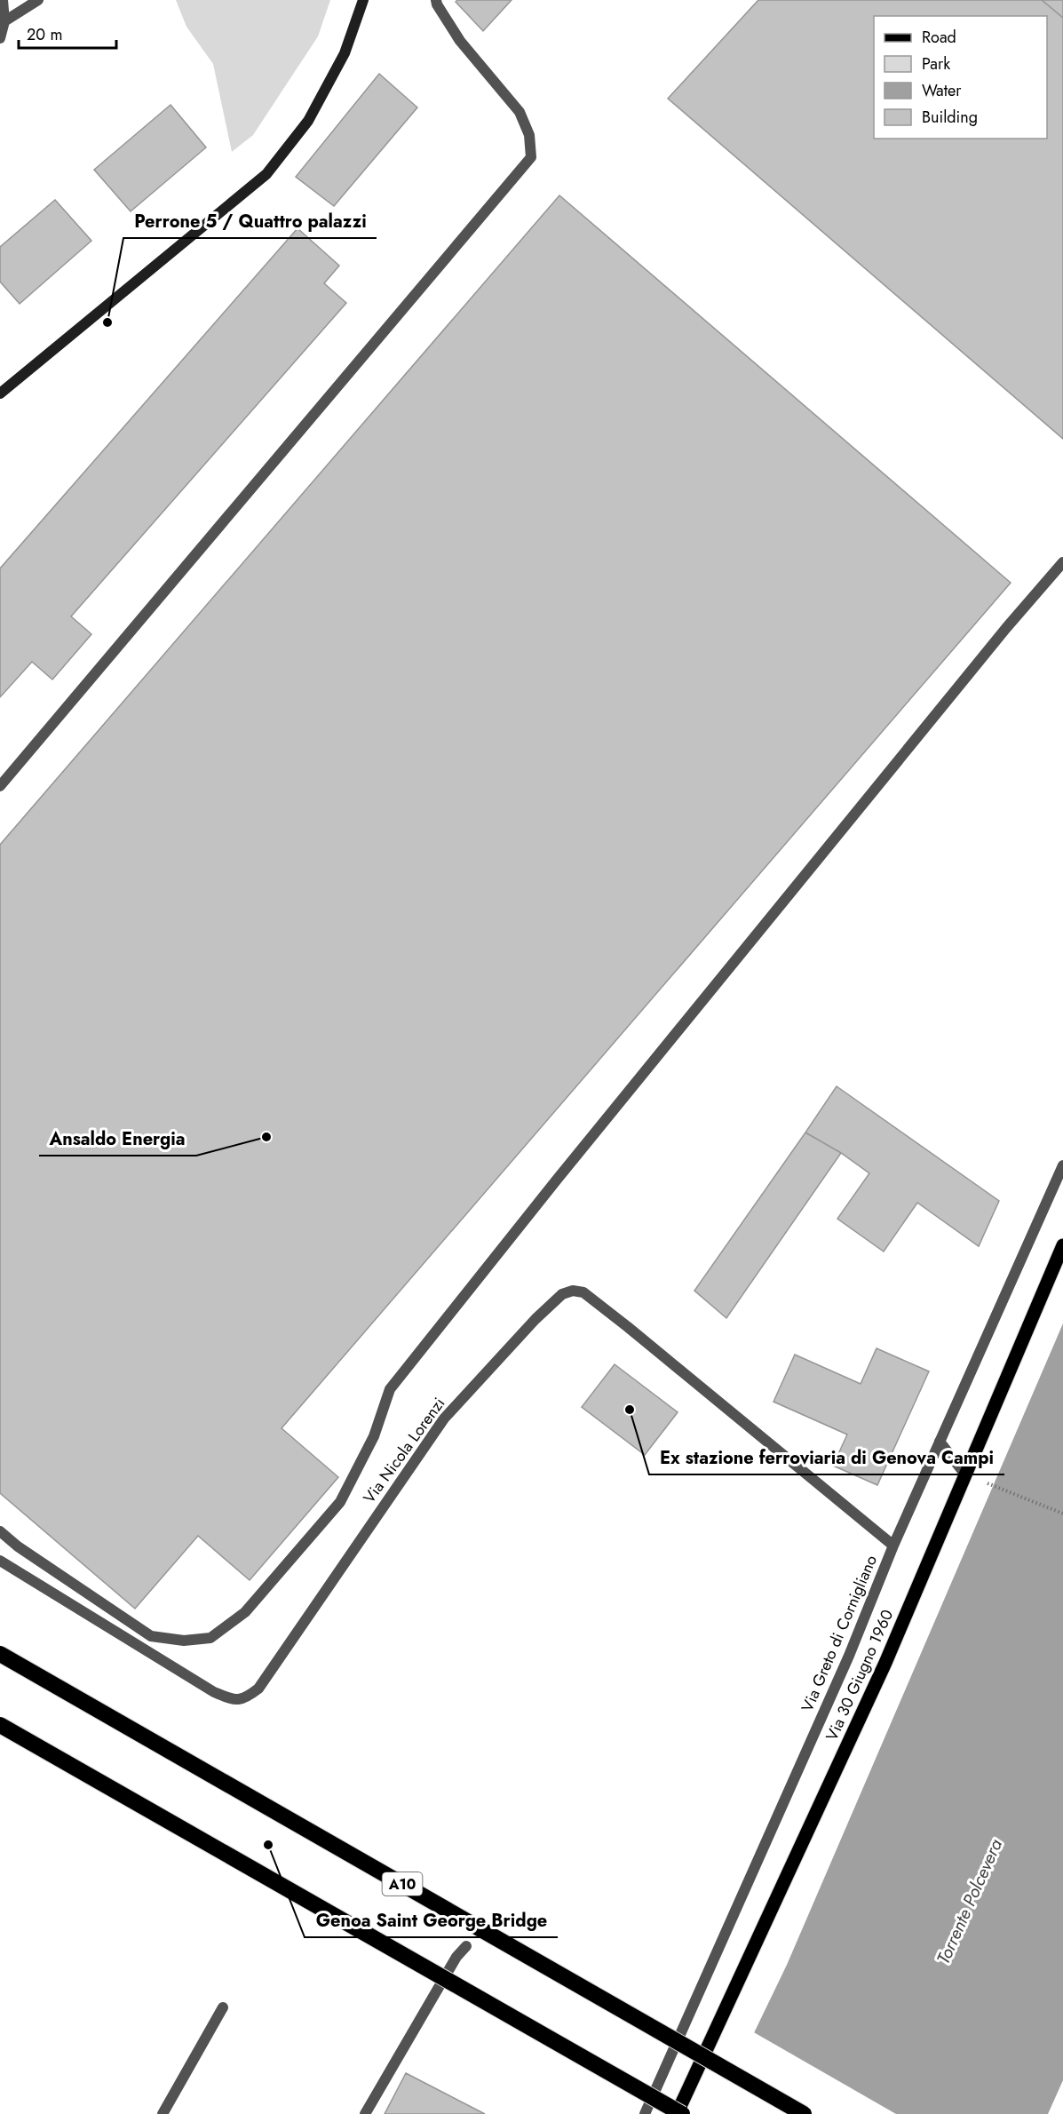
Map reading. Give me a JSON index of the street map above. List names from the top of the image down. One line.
{"streets":{"highway":["A10"],"main road":["Via 30 Giugno 1960"],"street":["Via Nicola Lorenzi","Via Greto di Cornigliano"]},"crossings":[["Via Nicola Lorenzi","Via Greto di Cornigliano"]],"water":["Torrente Polcevera"],"places":["Perrone 5 / Quattro palazzi","Ansaldo Energia","Ex stazione ferroviaria di Genova Campi","Genoa Saint George Bridge"],"legend":["Road","Park","Water","Building"],"scale_bar":"20 m"}
